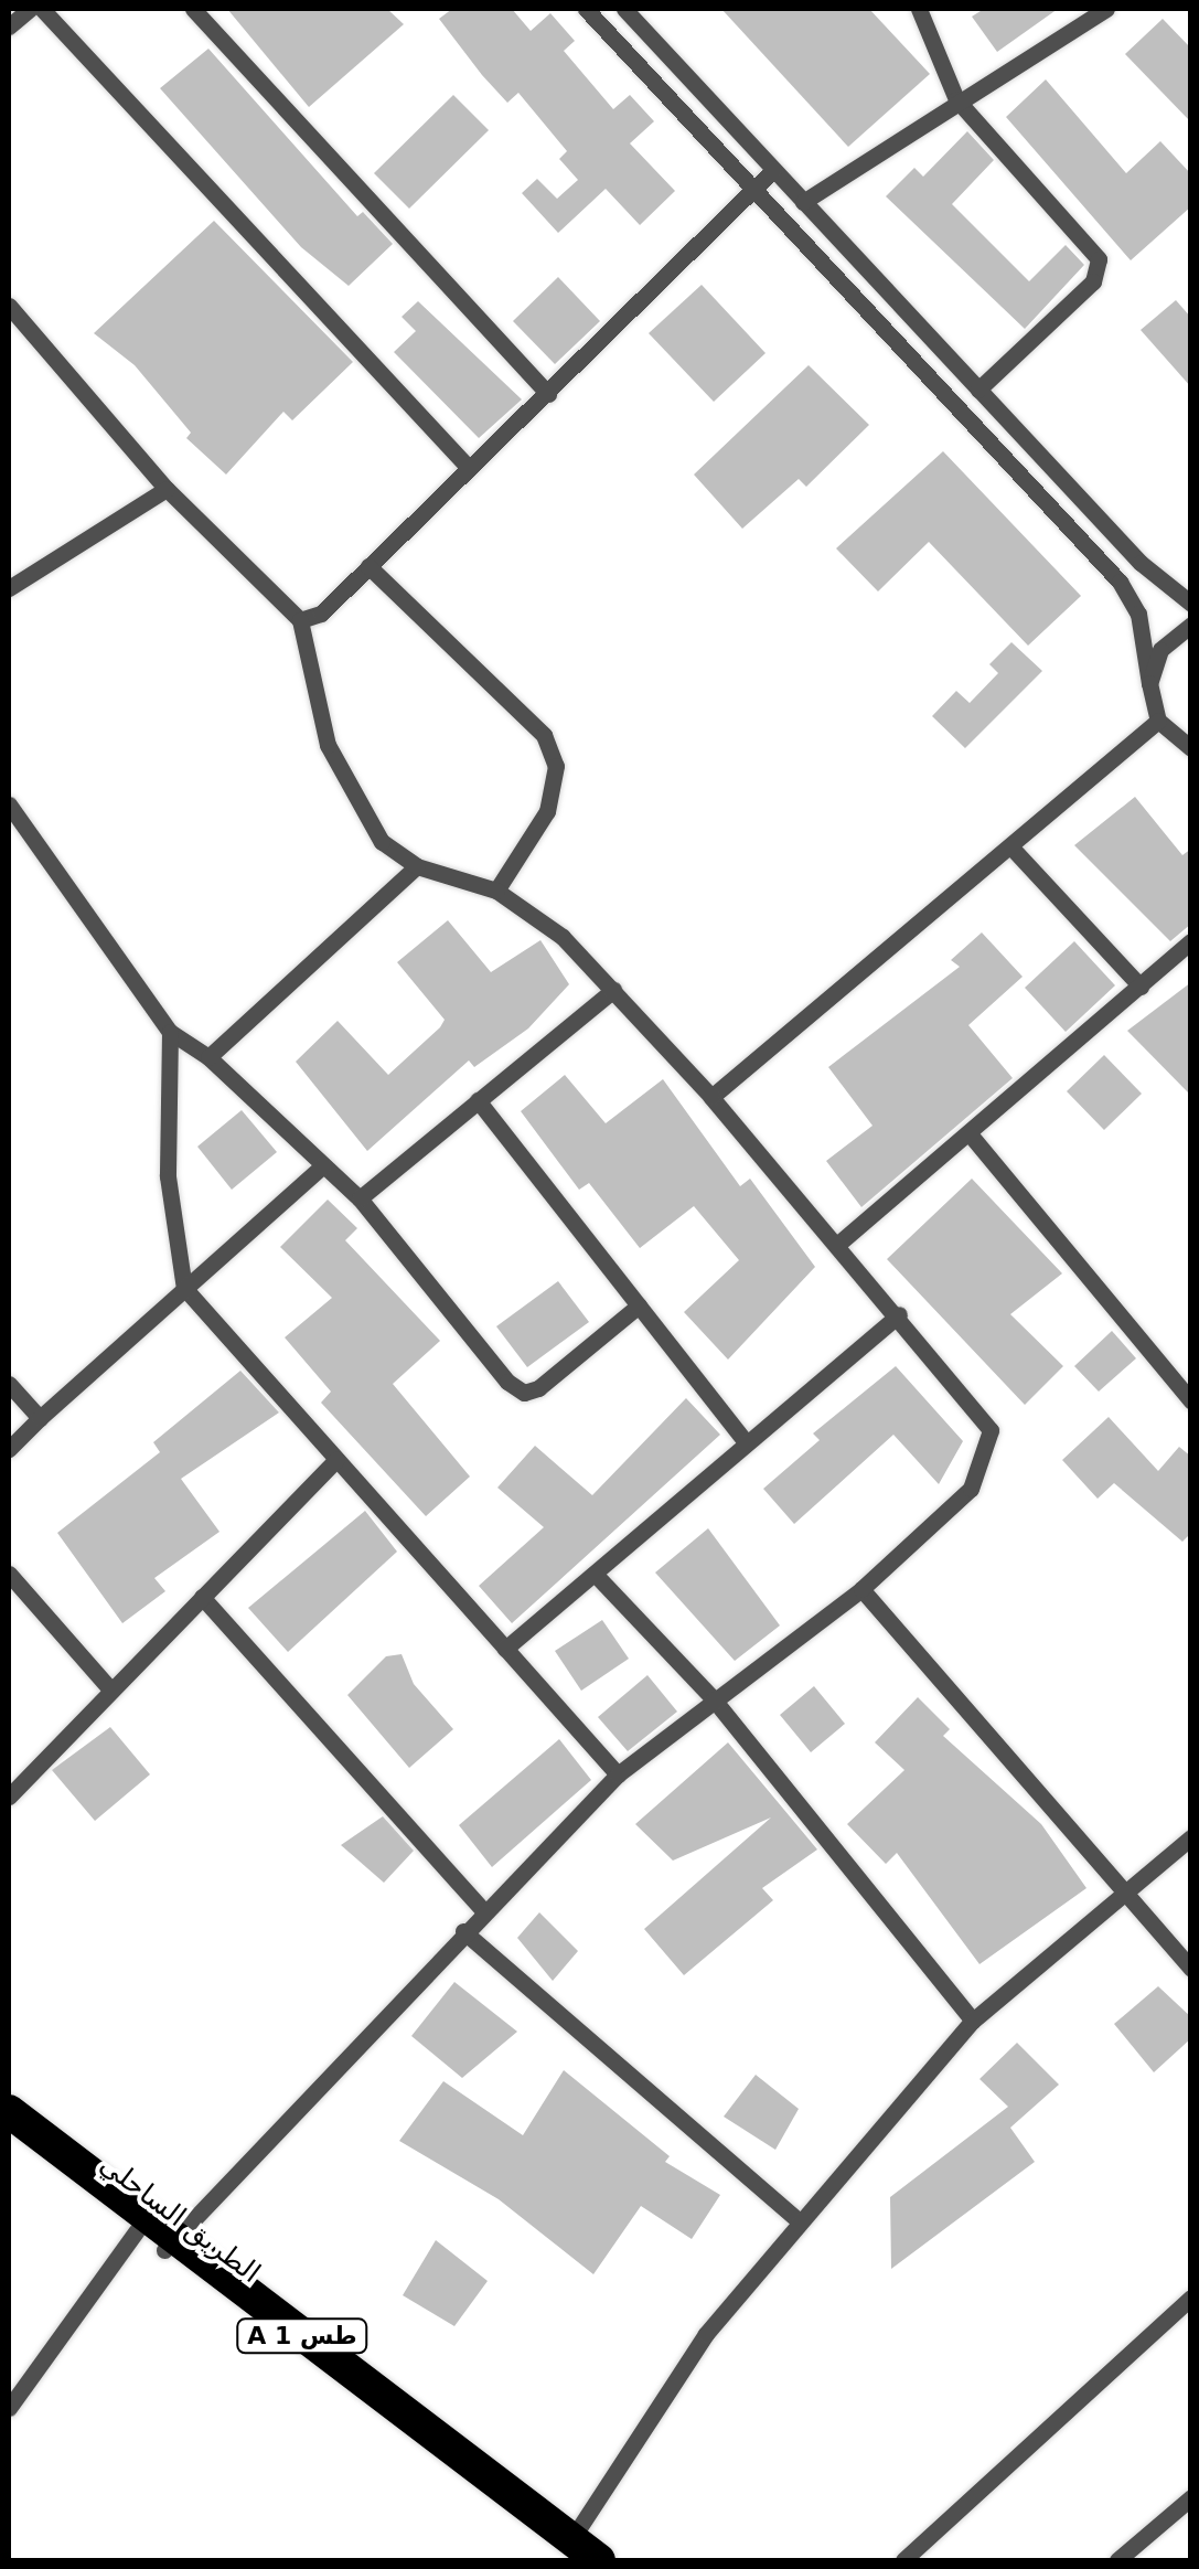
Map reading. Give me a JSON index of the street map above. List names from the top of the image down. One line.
{"streets":{"highway":["الطريق الساحلي","A 1 طس"]},"crossings":[["الطريق الساحلي","A 1 طس"]]}
